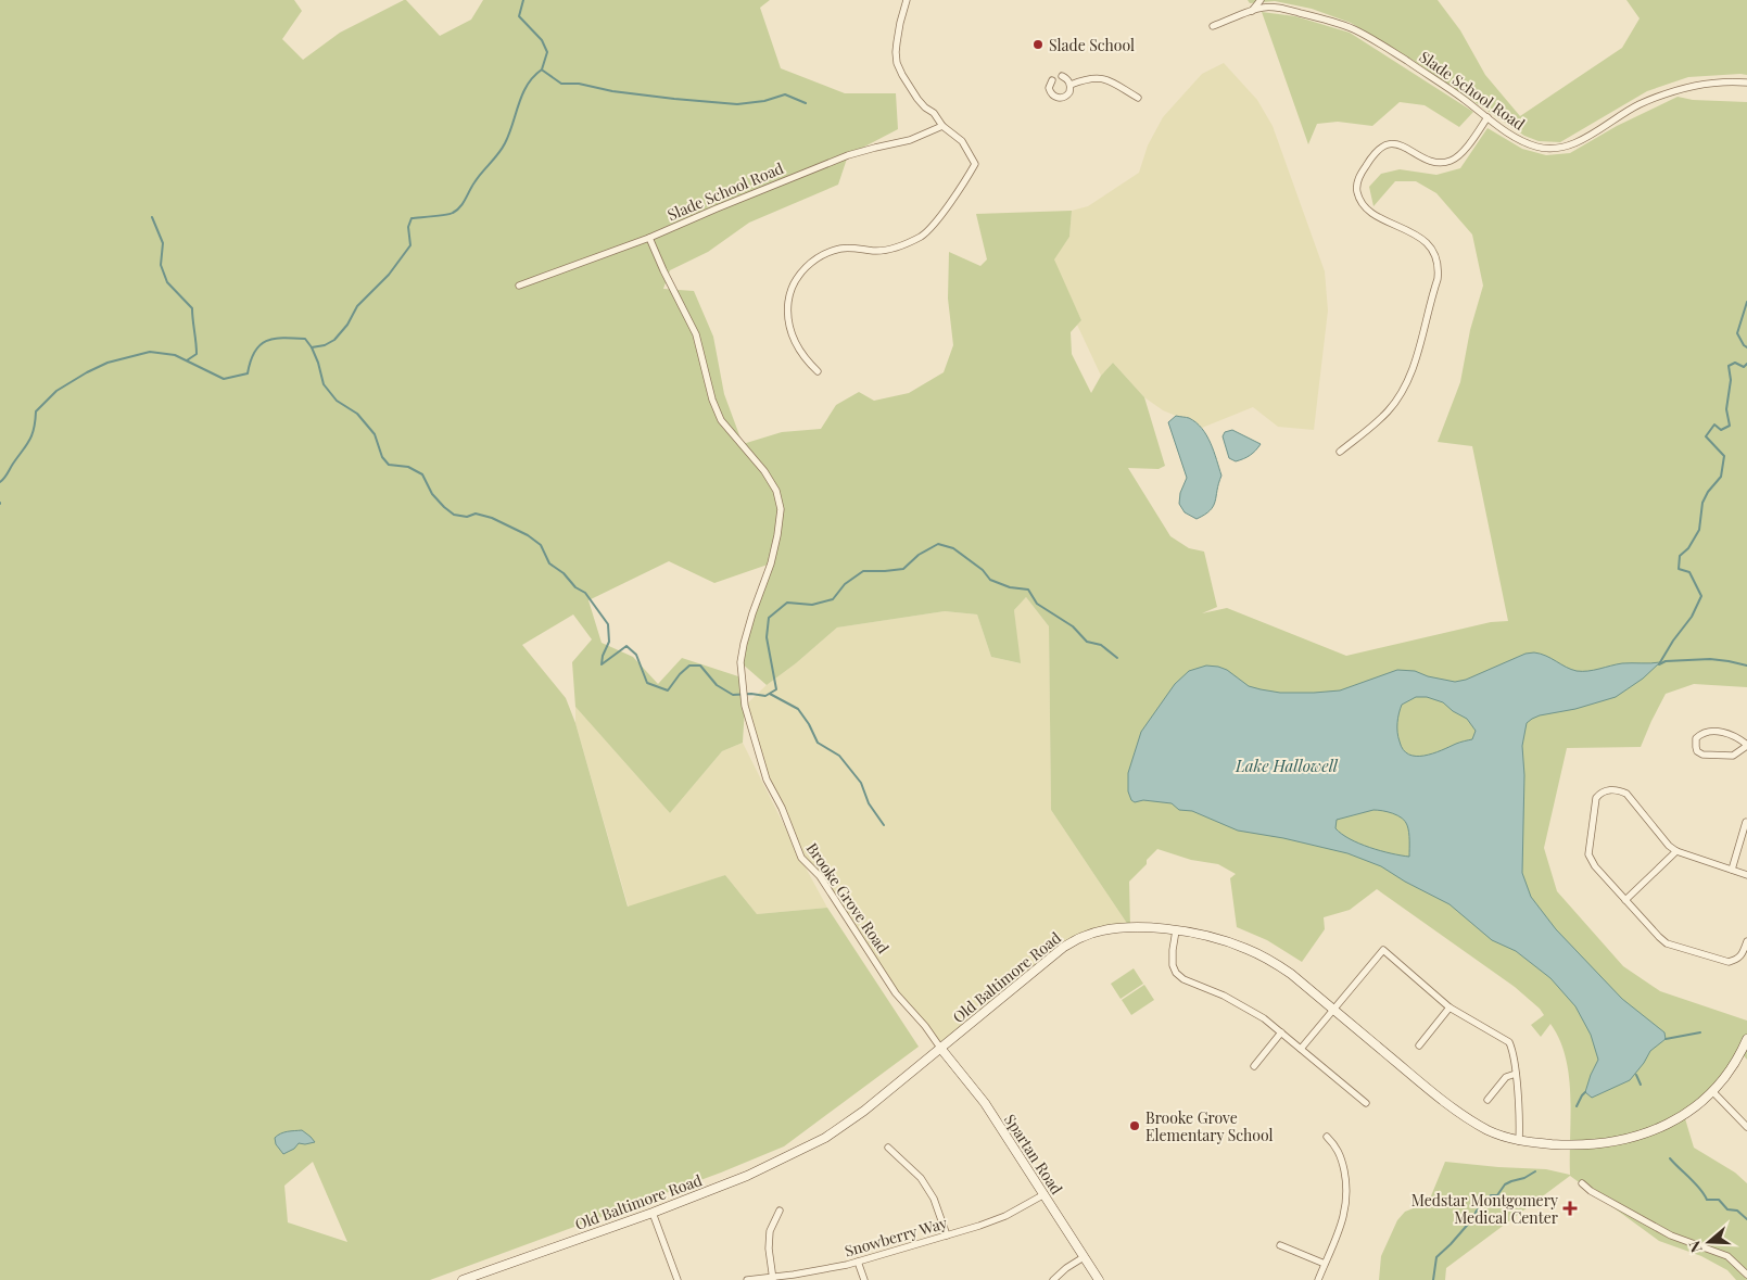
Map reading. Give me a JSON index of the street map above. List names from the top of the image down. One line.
{"streets":{"street":["Slade School Road","Brooke Grove Road","Old Baltimore Road","Spartan Road","Snowberry Way"]},"crossings":[["Slade School Road","Brooke Grove Road"],["Brooke Grove Road","Old Baltimore Road"],["Brooke Grove Road","Spartan Road"],["Old Baltimore Road","Spartan Road"],["Spartan Road","Snowberry Way"]],"water":["Lake Hallowell"],"places":{"other":["Slade School","Brooke Grove Elementary School"],"health":["Medstar Montgomery Medical Center"]},"north":"left"}
